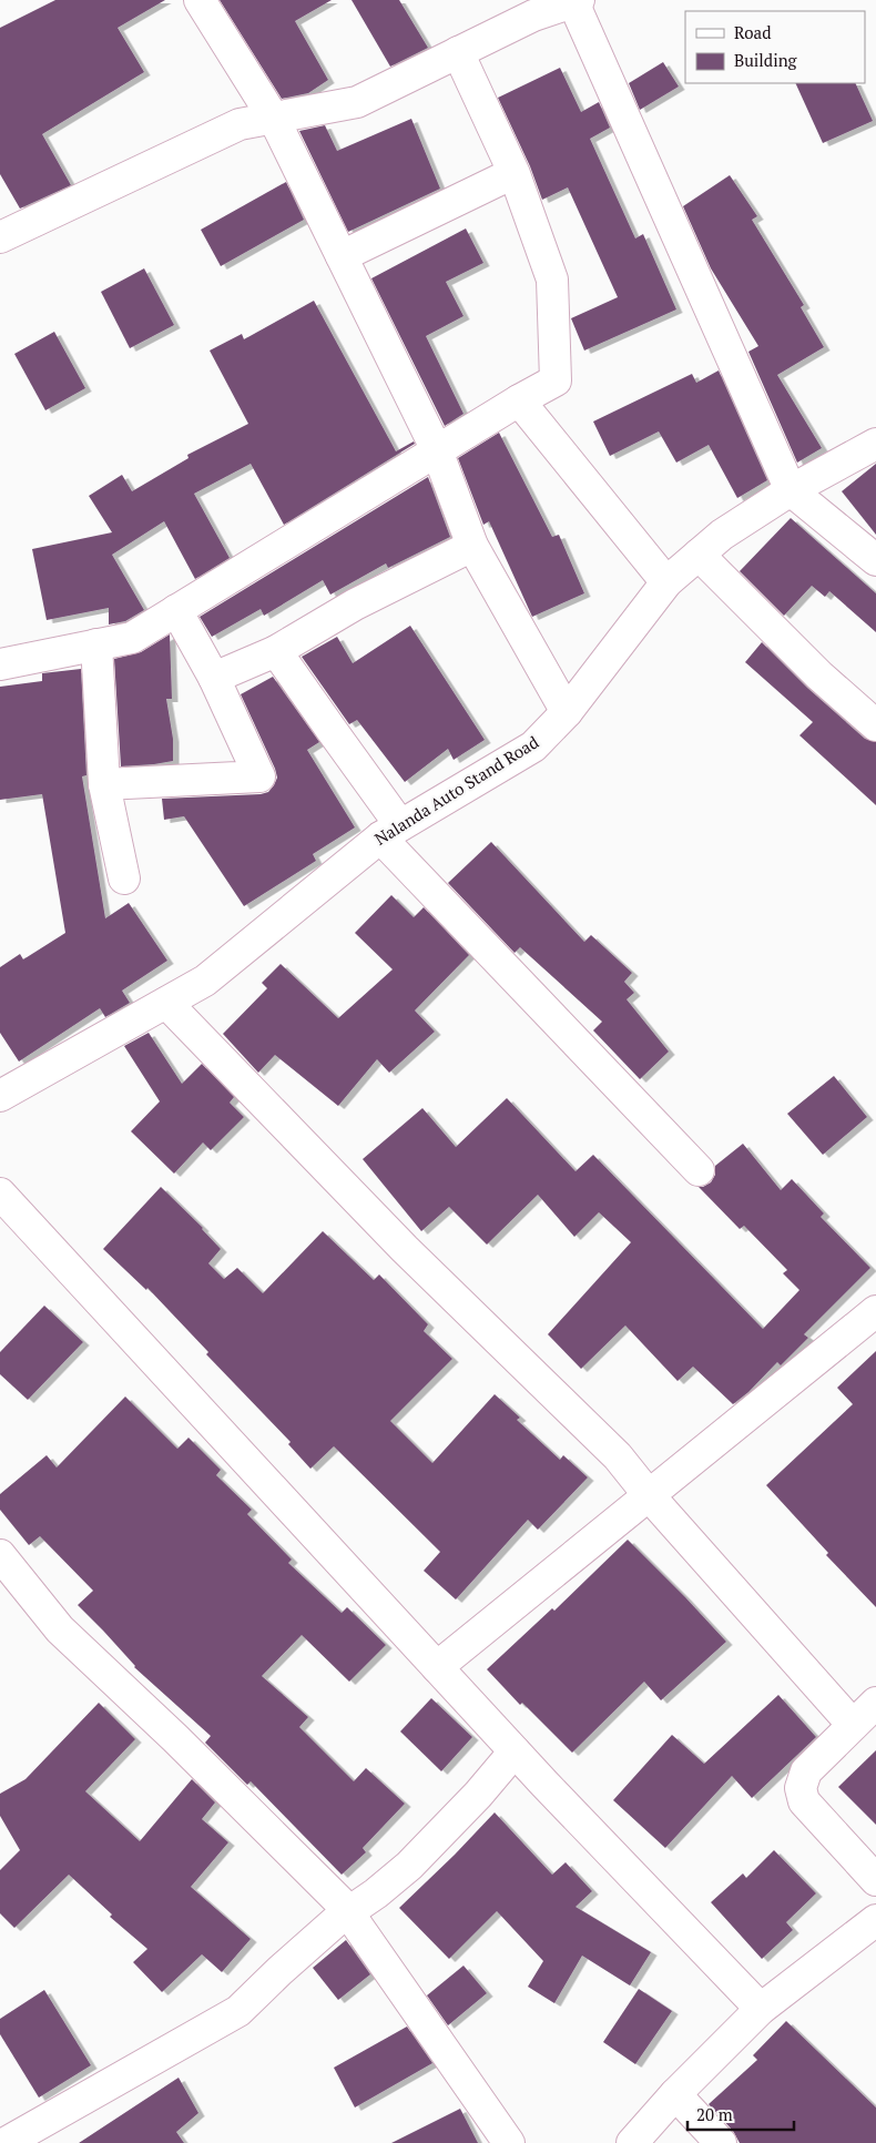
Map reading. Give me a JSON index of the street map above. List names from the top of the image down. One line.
{"streets":{"street":["Nalanda Auto Stand Road"]},"legend":["Road","Building"],"scale_bar":"20 m"}
